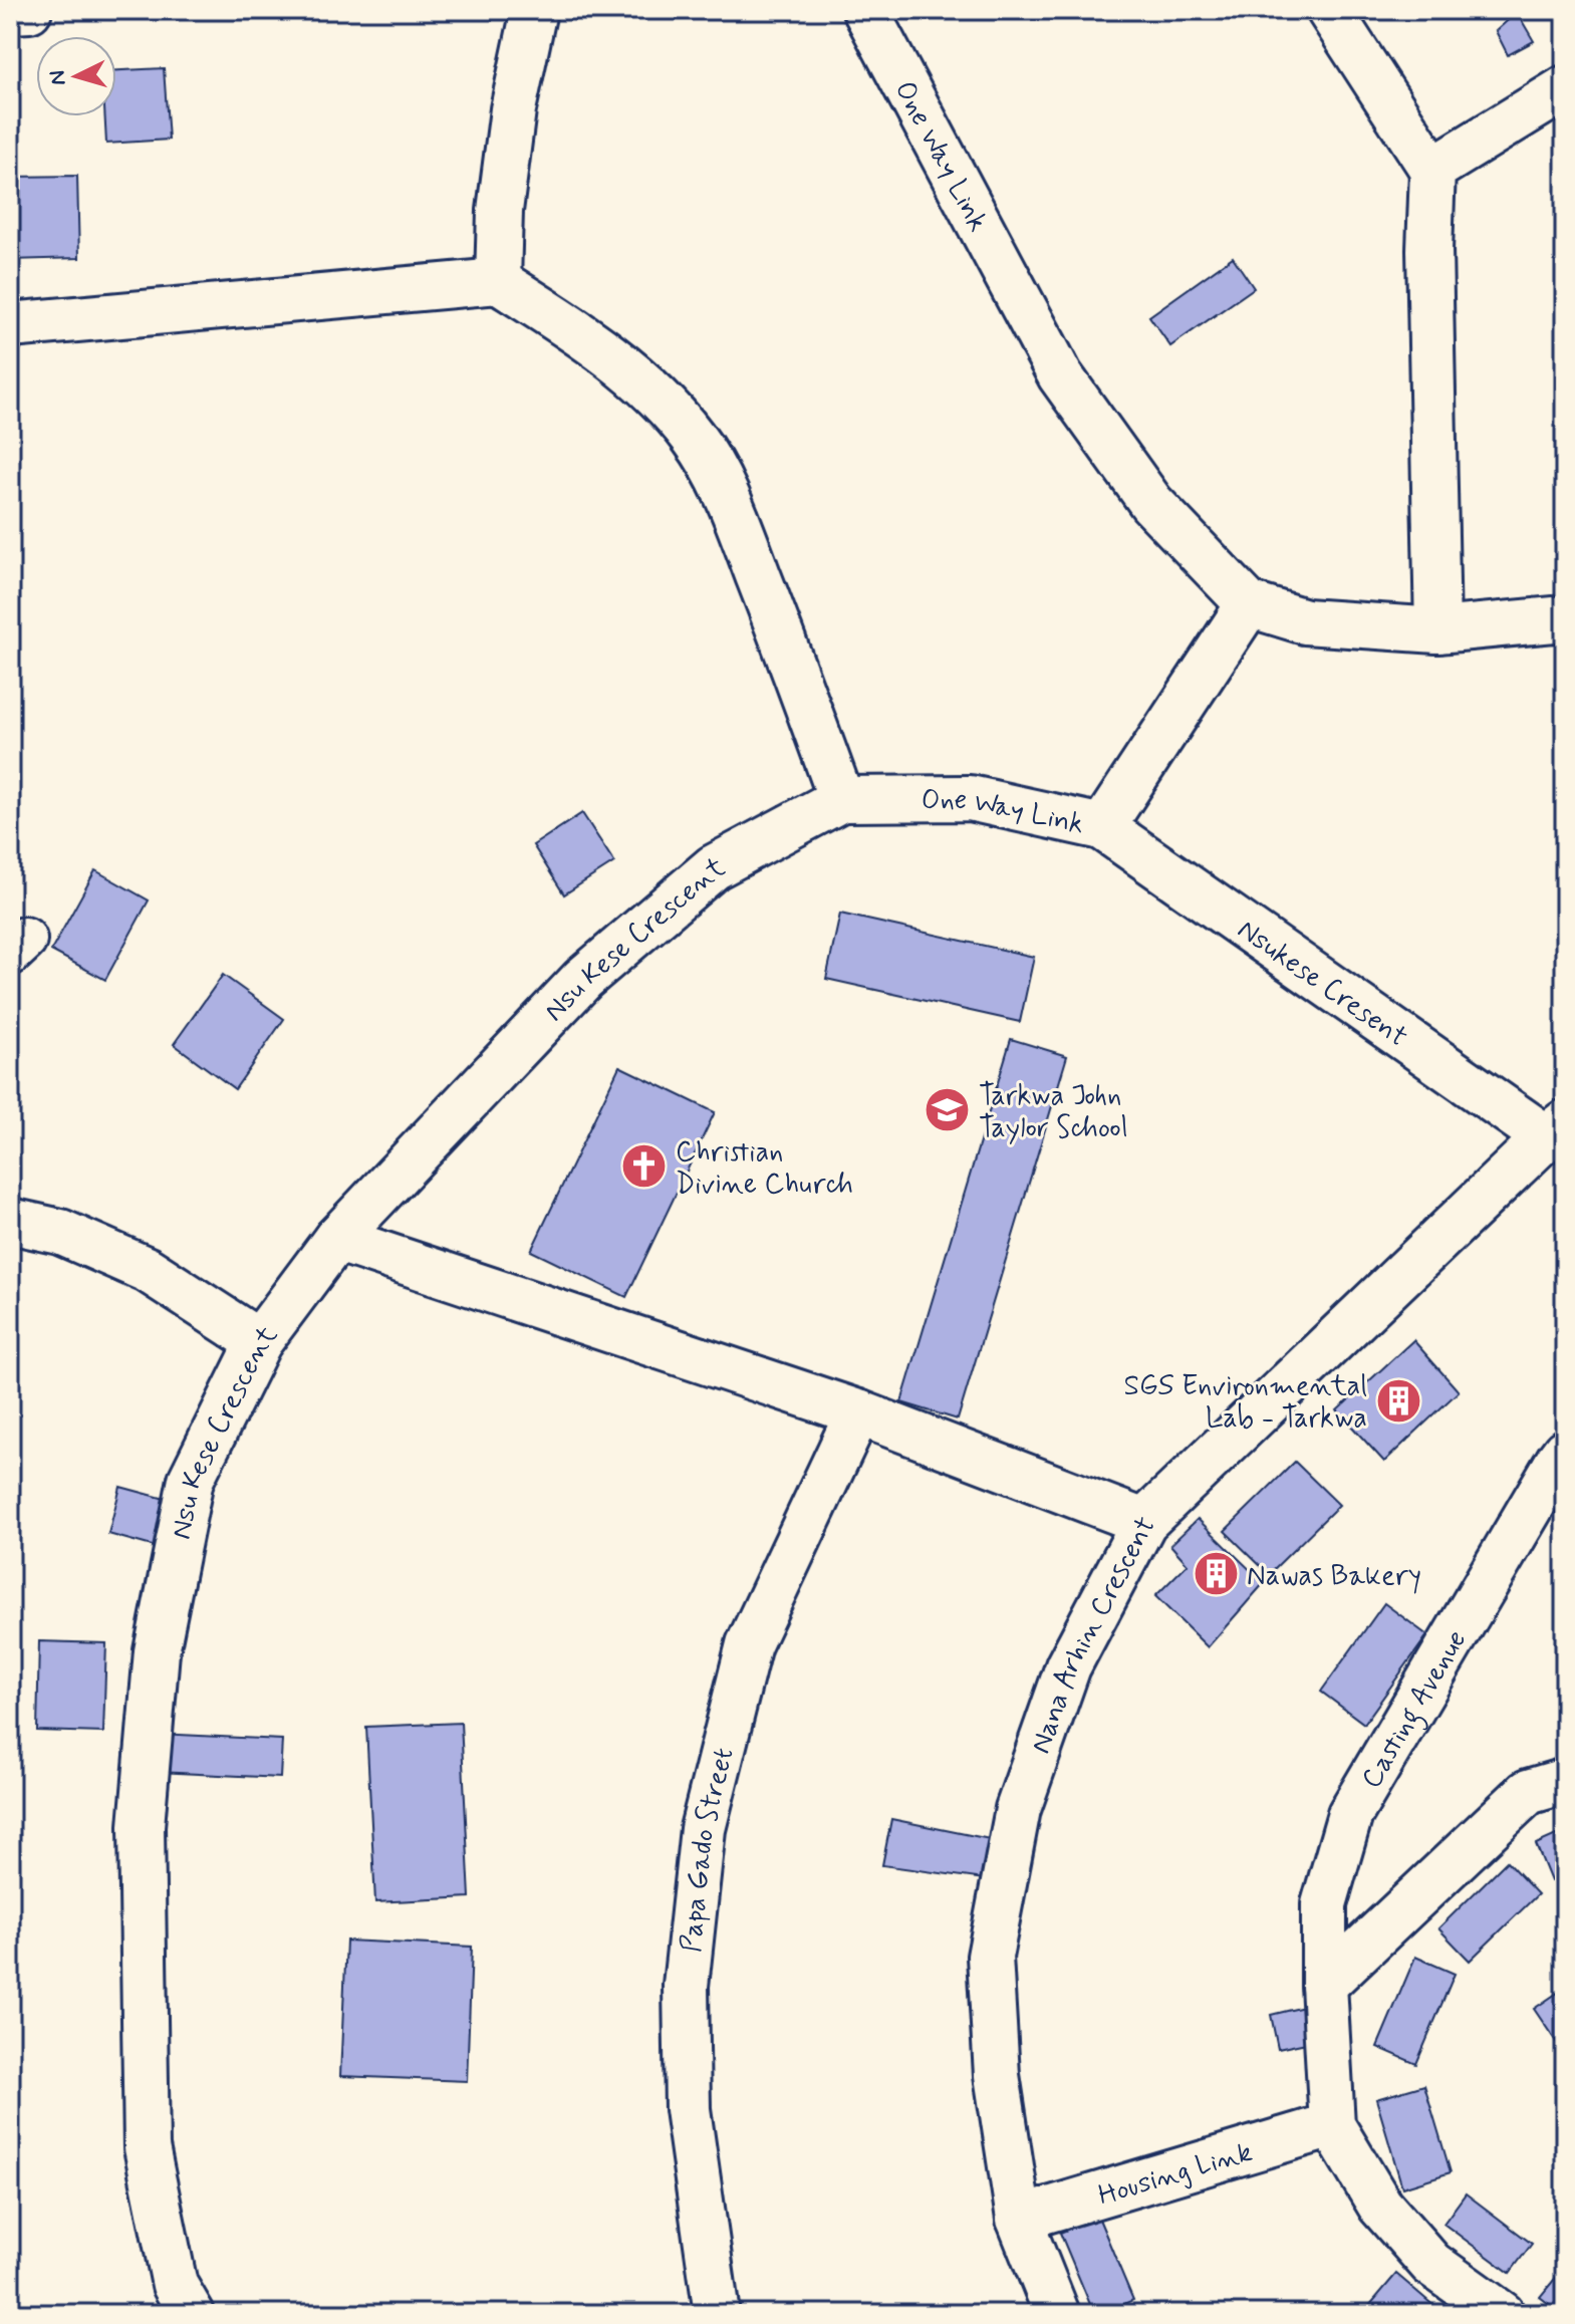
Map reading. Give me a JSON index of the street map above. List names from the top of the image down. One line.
{"streets":{"street":["One Way Link","Nsu Kese Crescent","Nsukese Cresent","Nana Arhin Crescent","Casting Avenue","Papa Gado Street","Housing Link"]},"crossings":[["One Way Link","Nsu Kese Crescent"],["One Way Link","Nsukese Cresent"],["Nsukese Cresent","Nana Arhin Crescent"],["Nana Arhin Crescent","Housing Link"],["Casting Avenue","Housing Link"]],"places":{"school or university":["Tarkwa John Taylor School"],"church":["Christian Divine Church"],"building":["SGS Environmental Lab - Tarkwa","Nawas Bakery"]},"north":"left"}
